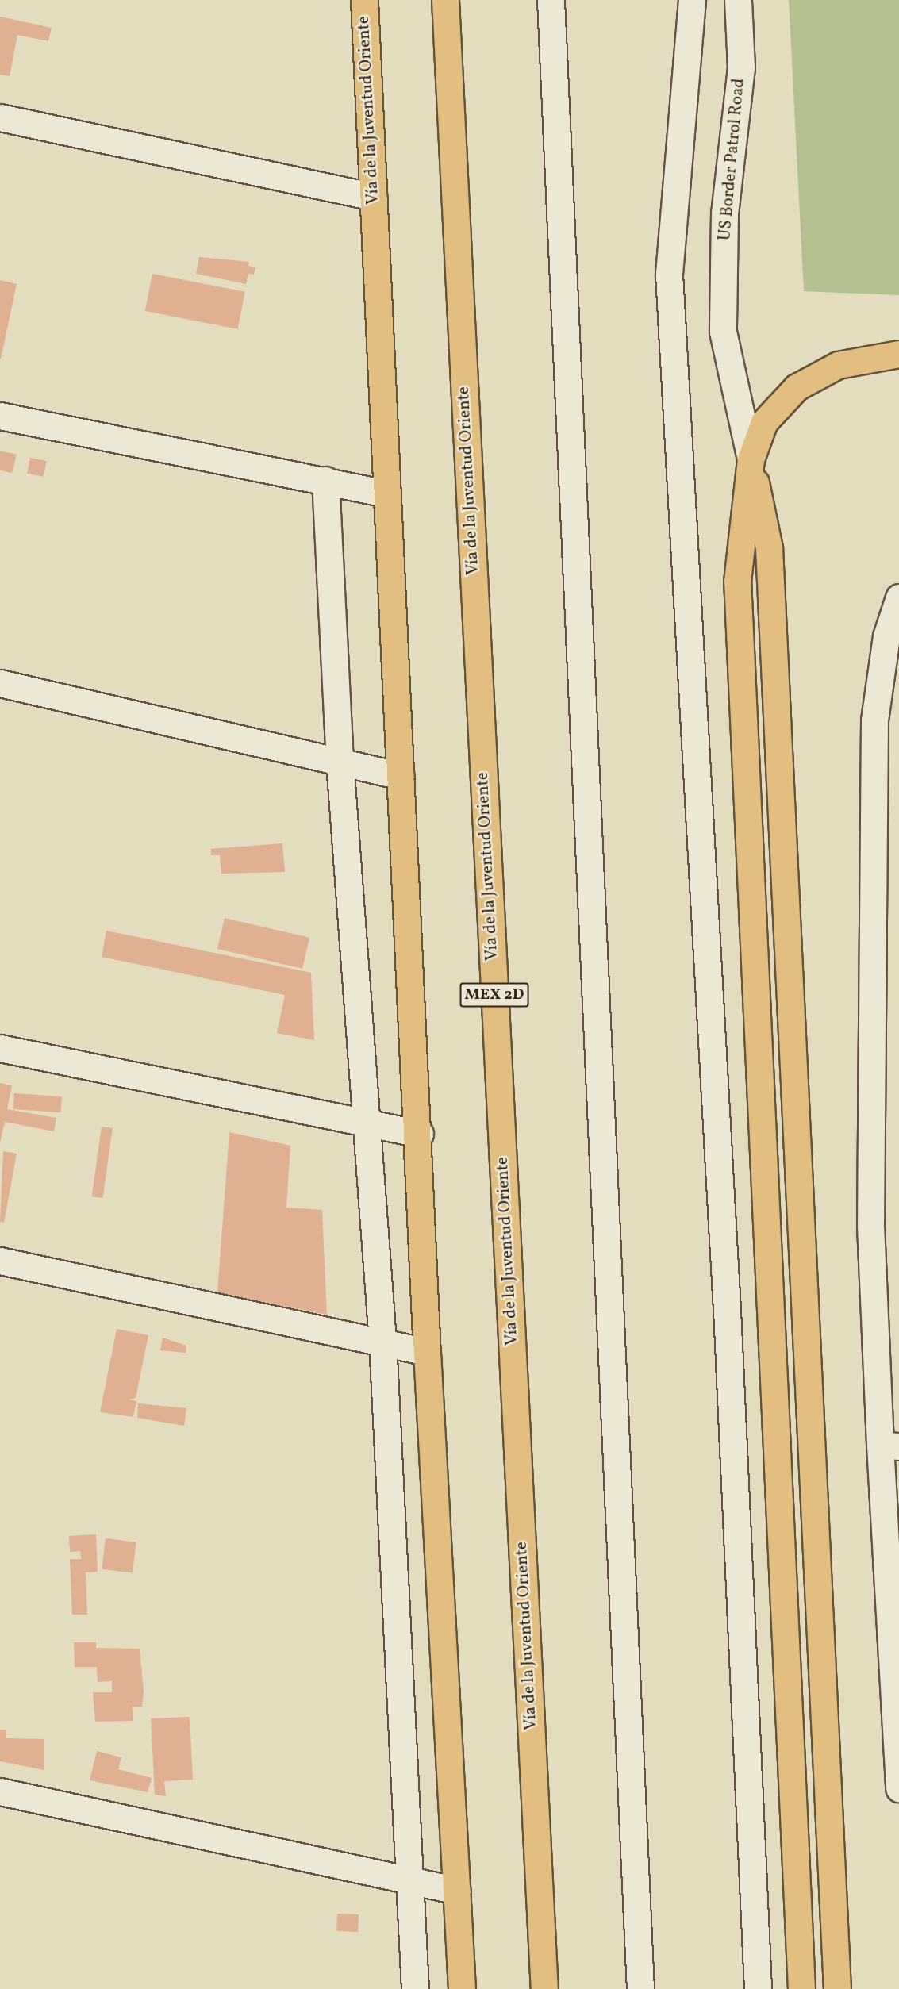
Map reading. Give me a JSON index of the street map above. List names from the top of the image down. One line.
{"streets":{"main road":["Vía de la Juventud Oriente","MEX 2D"],"lane":["US Border Patrol Road"]}}
